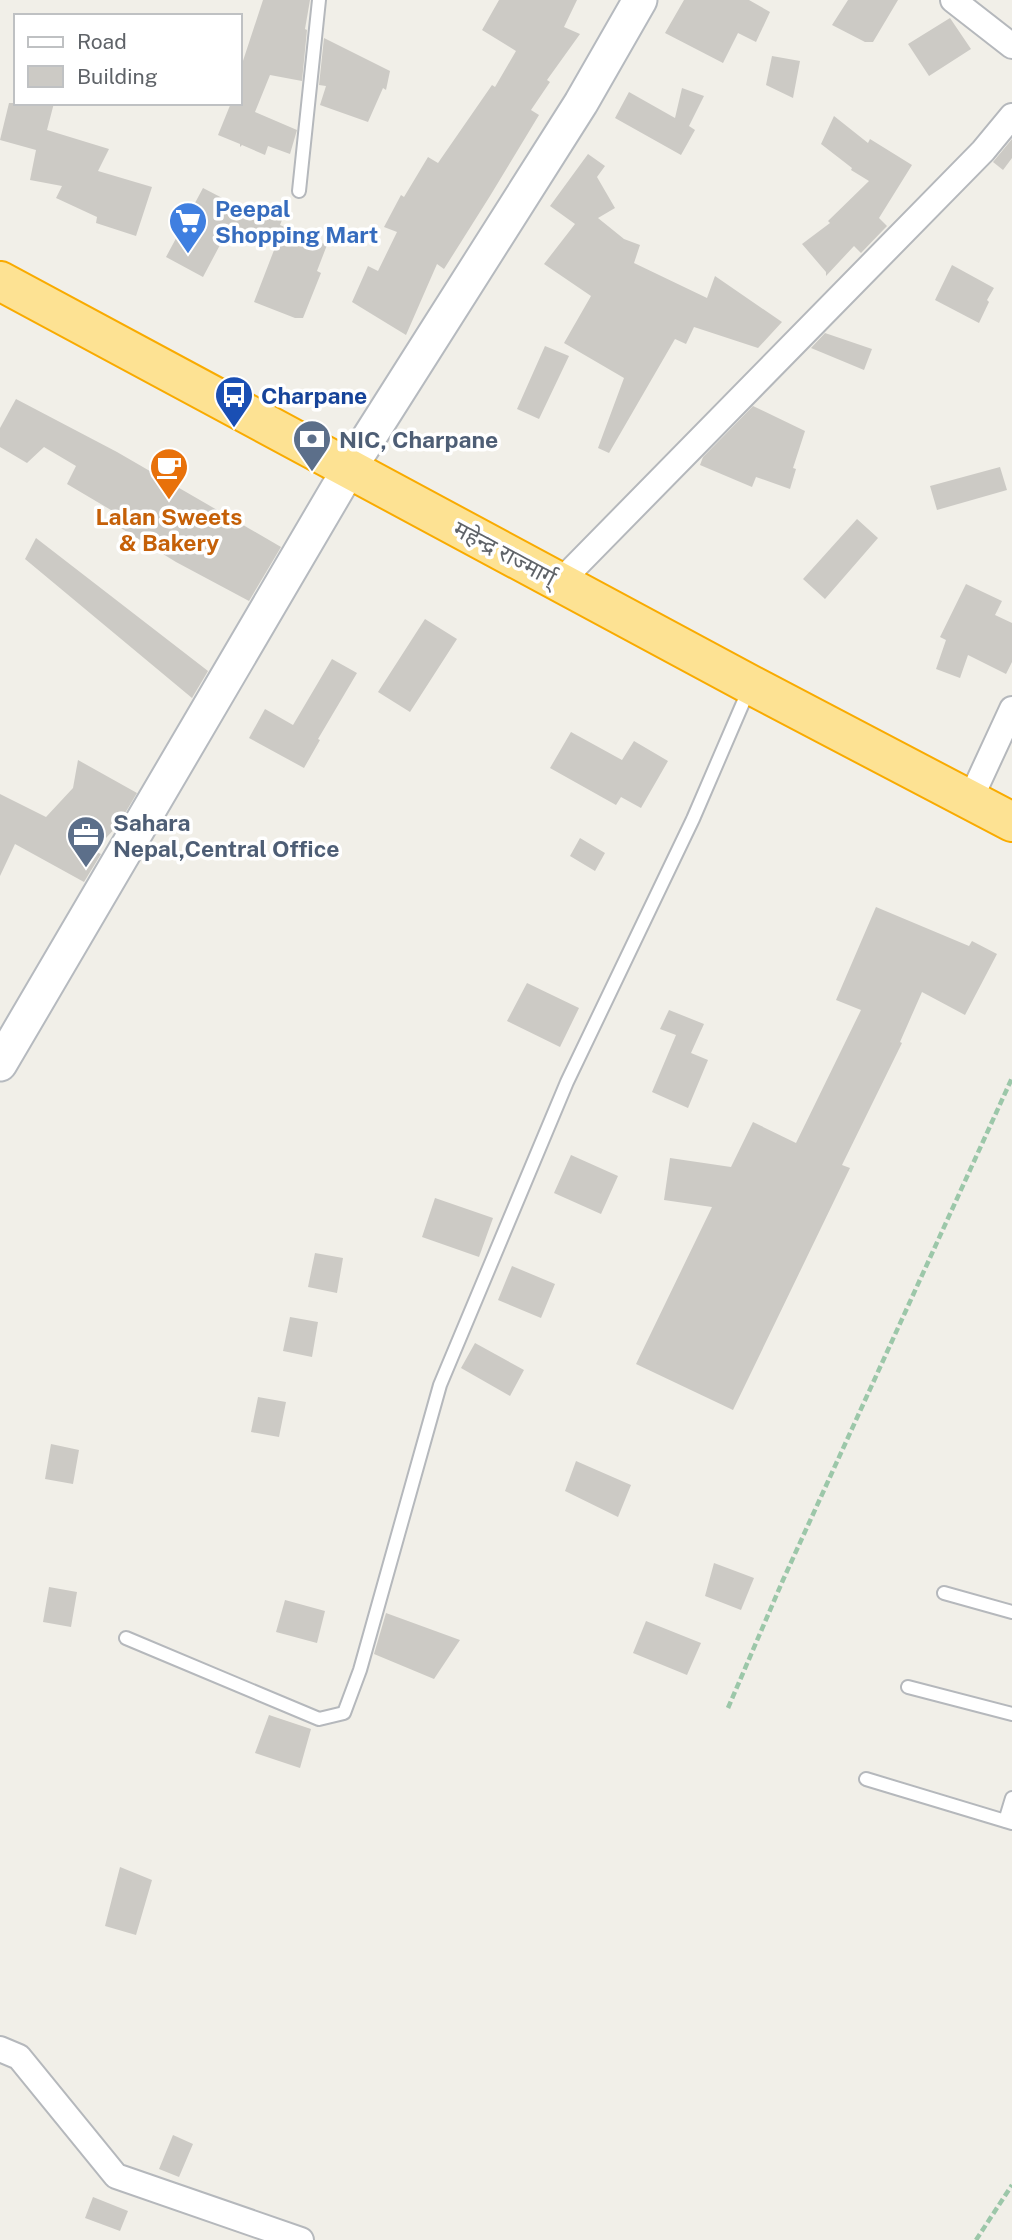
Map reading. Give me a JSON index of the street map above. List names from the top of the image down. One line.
{"streets":{"highway":["महेन्द्र राज्मार्ग्"]},"places":{"supermarket":["Peepal Shopping Mart"],"bus stop":["Charpane"],"bank":["NIC, Charpane"],"cafe":["Lalan Sweets & Bakery"],"office":["Sahara Nepal,Central Office"]},"legend":["Road","Building"]}
